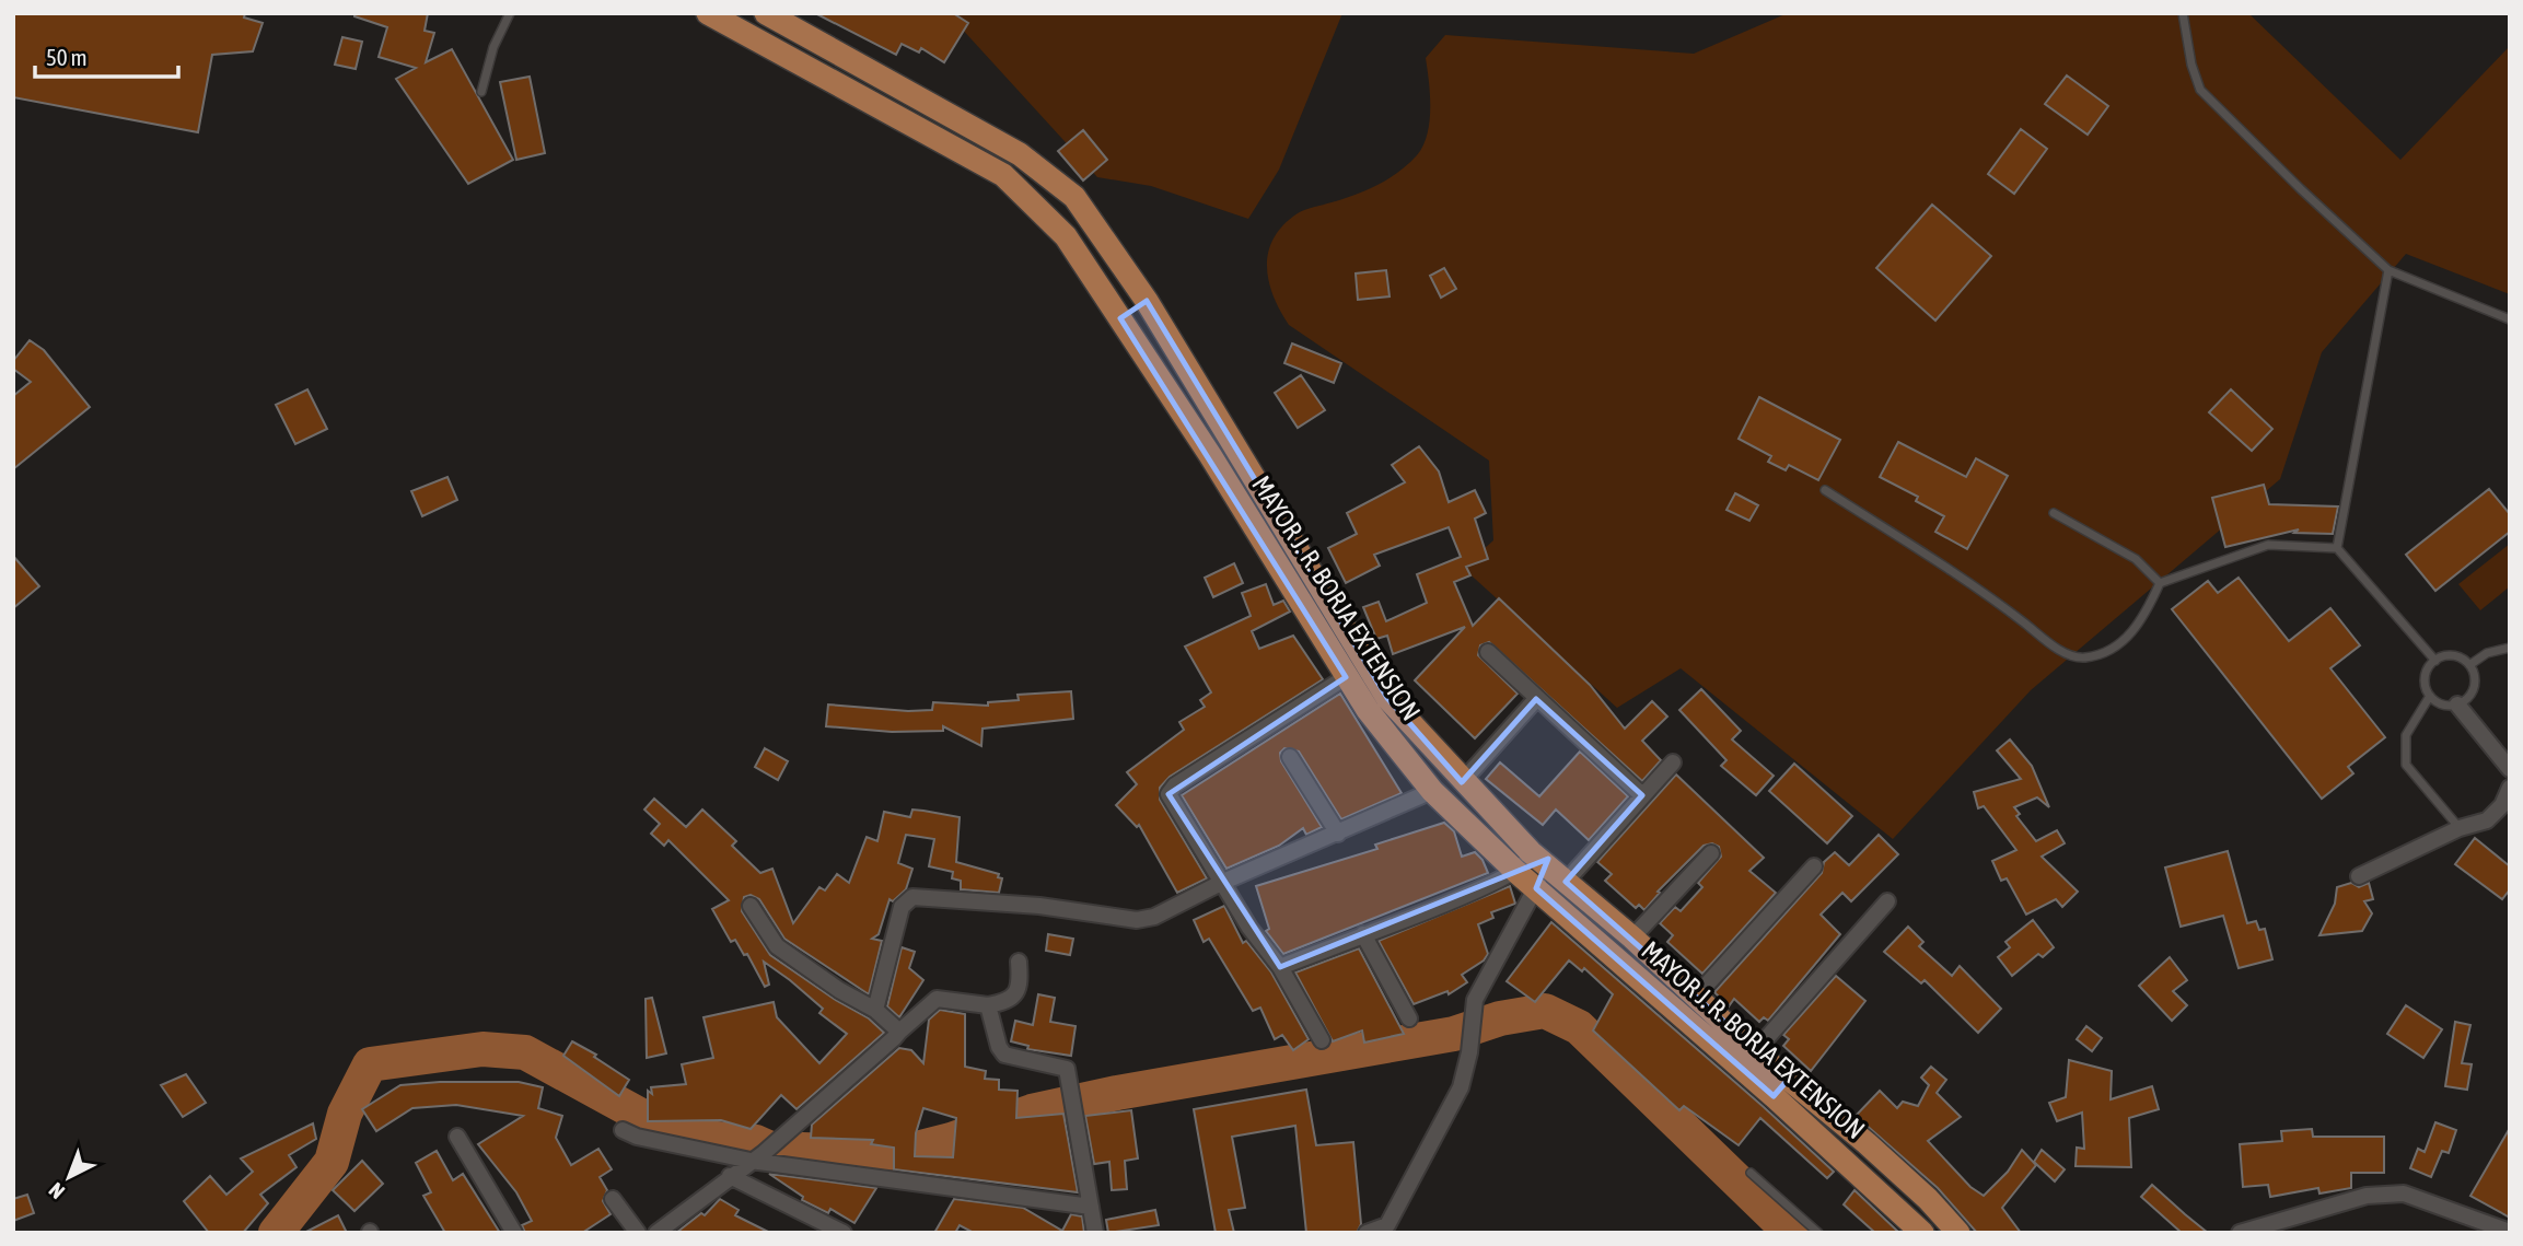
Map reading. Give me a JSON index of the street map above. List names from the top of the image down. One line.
{"streets":{"main road":["MAYOR J. R. BORJA EXTENSION"]},"scale_bar":"50 m","north":"bottom left"}
